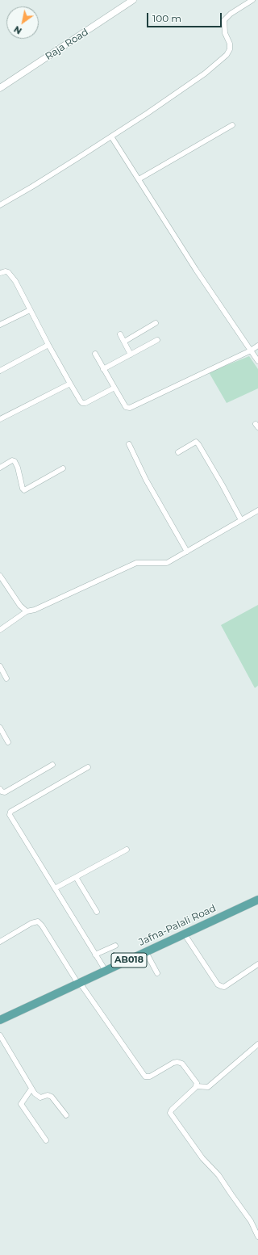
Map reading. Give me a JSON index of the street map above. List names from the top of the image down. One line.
{"streets":{"main road":["Jafna-Palali Road","AB018"],"street":["Raja Road"]},"scale_bar":"100 m","north":"bottom left"}
